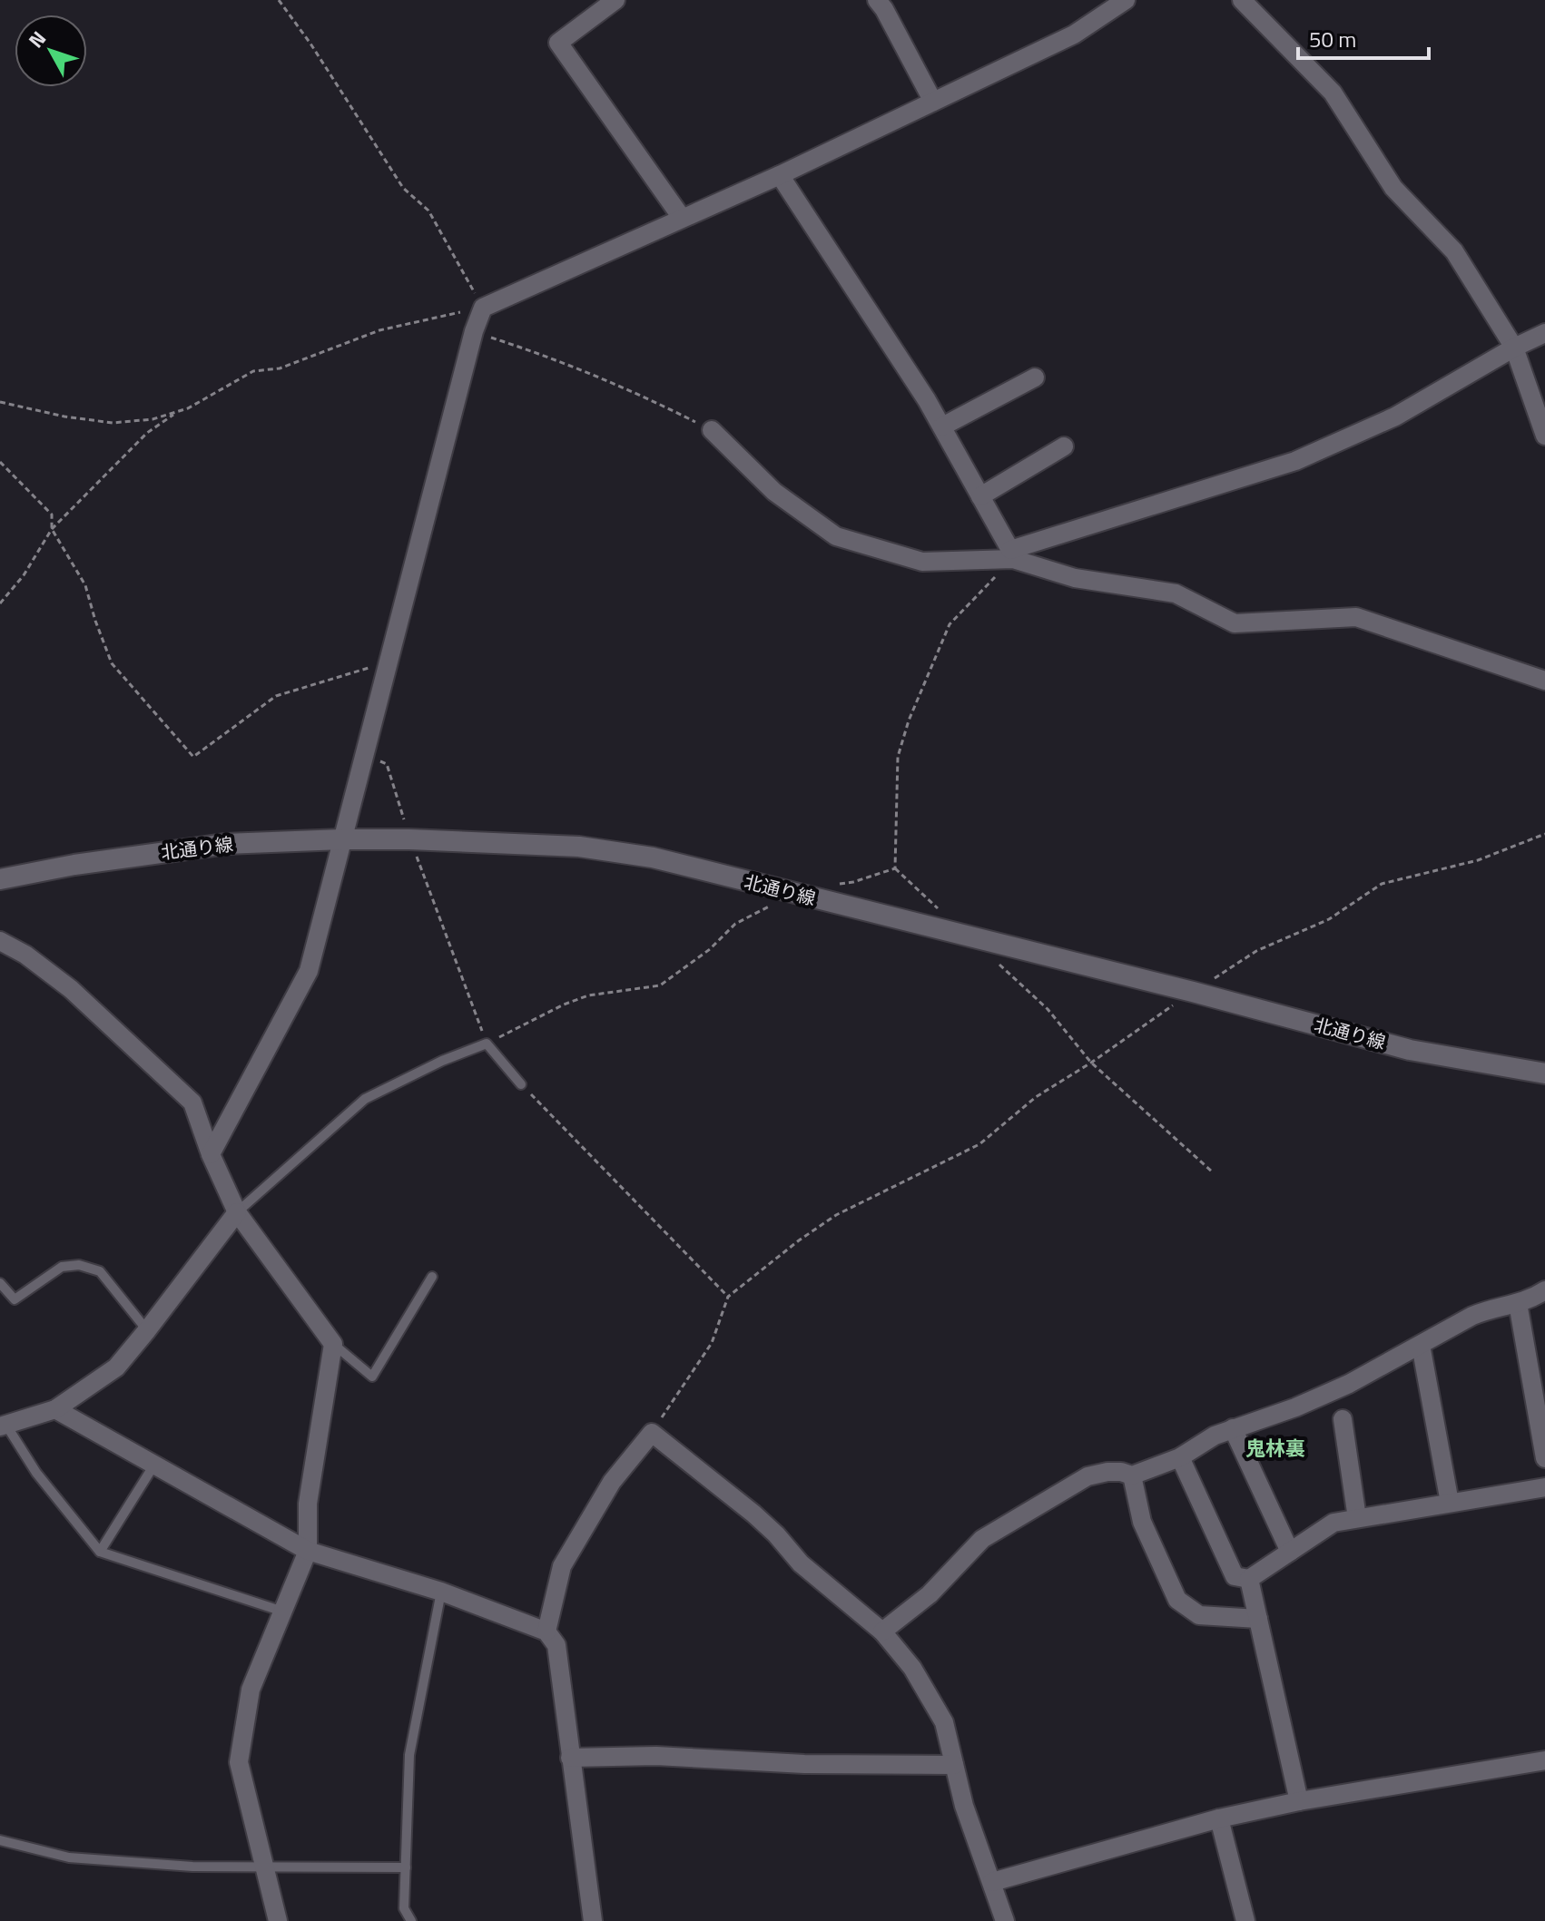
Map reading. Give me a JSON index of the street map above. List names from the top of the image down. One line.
{"streets":{"street":["北通り線"]},"districts":["鬼林裏"],"scale_bar":"50 m","north":"top left"}
